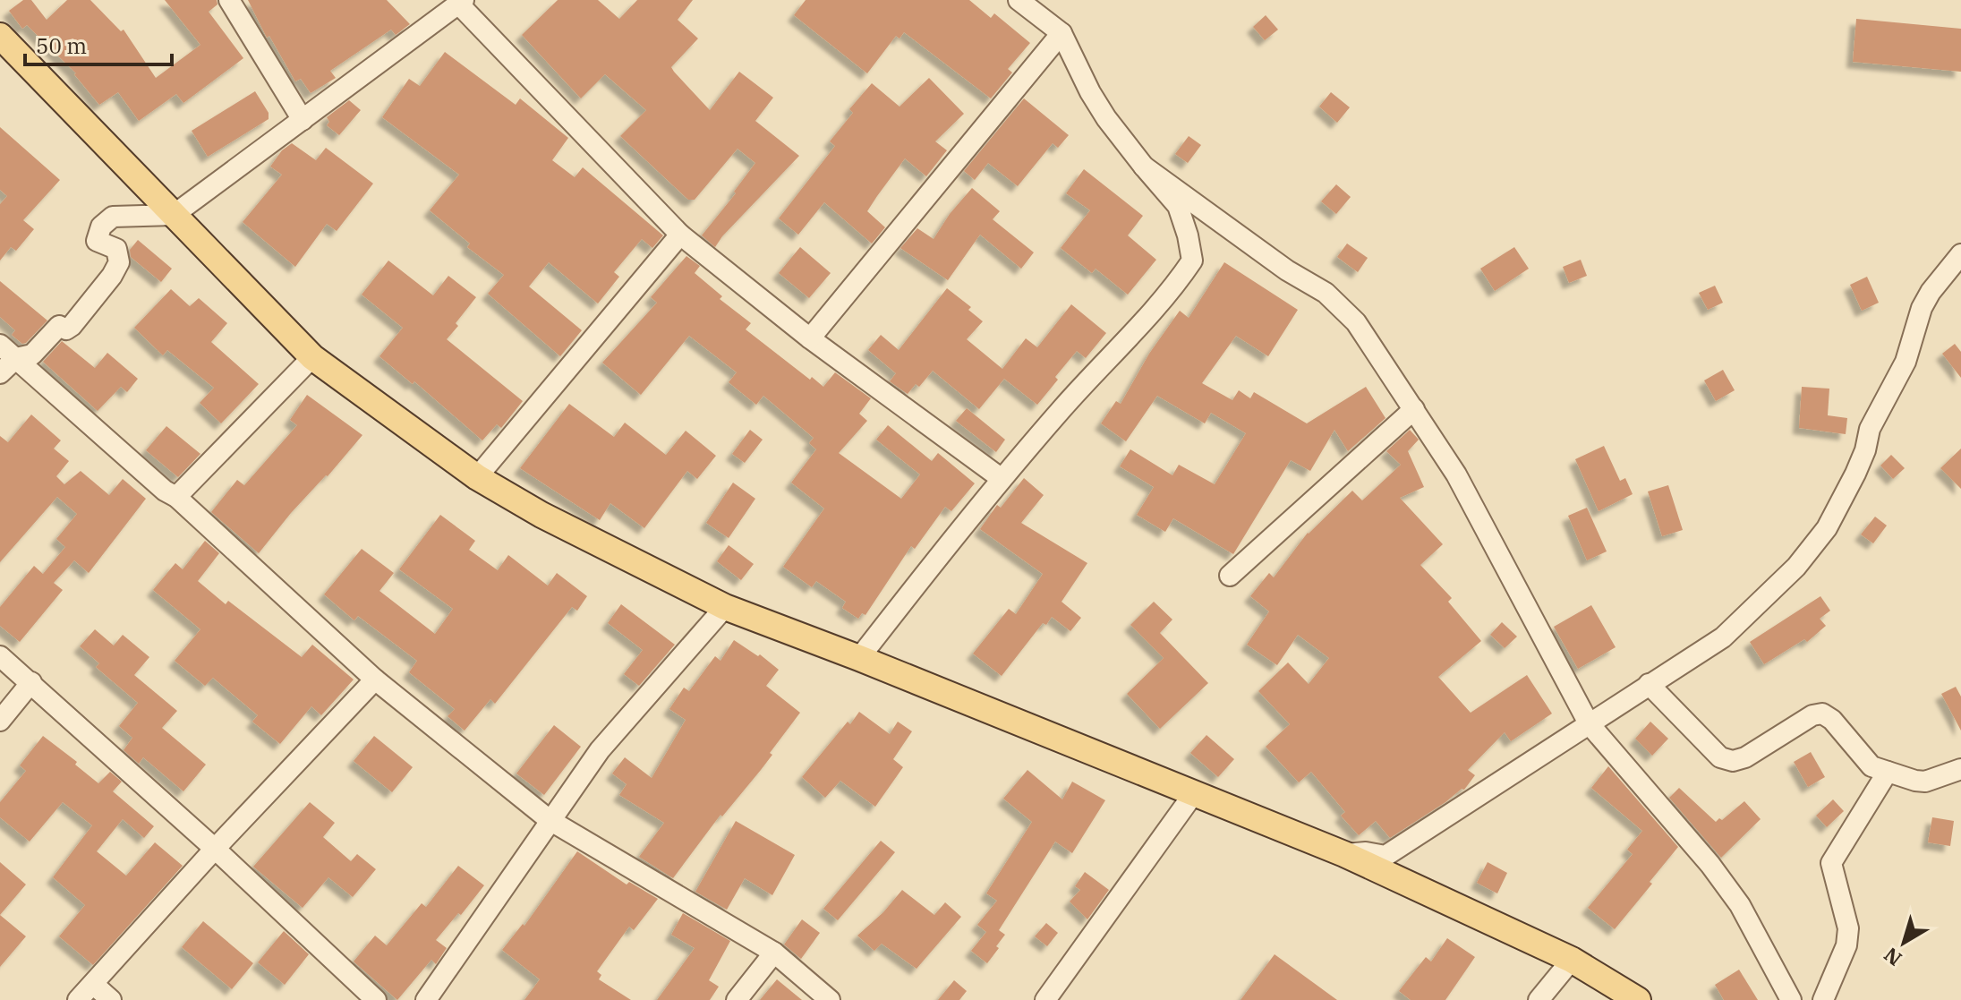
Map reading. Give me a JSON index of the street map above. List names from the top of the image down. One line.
{"scale_bar":"50 m","north":"bottom left"}
